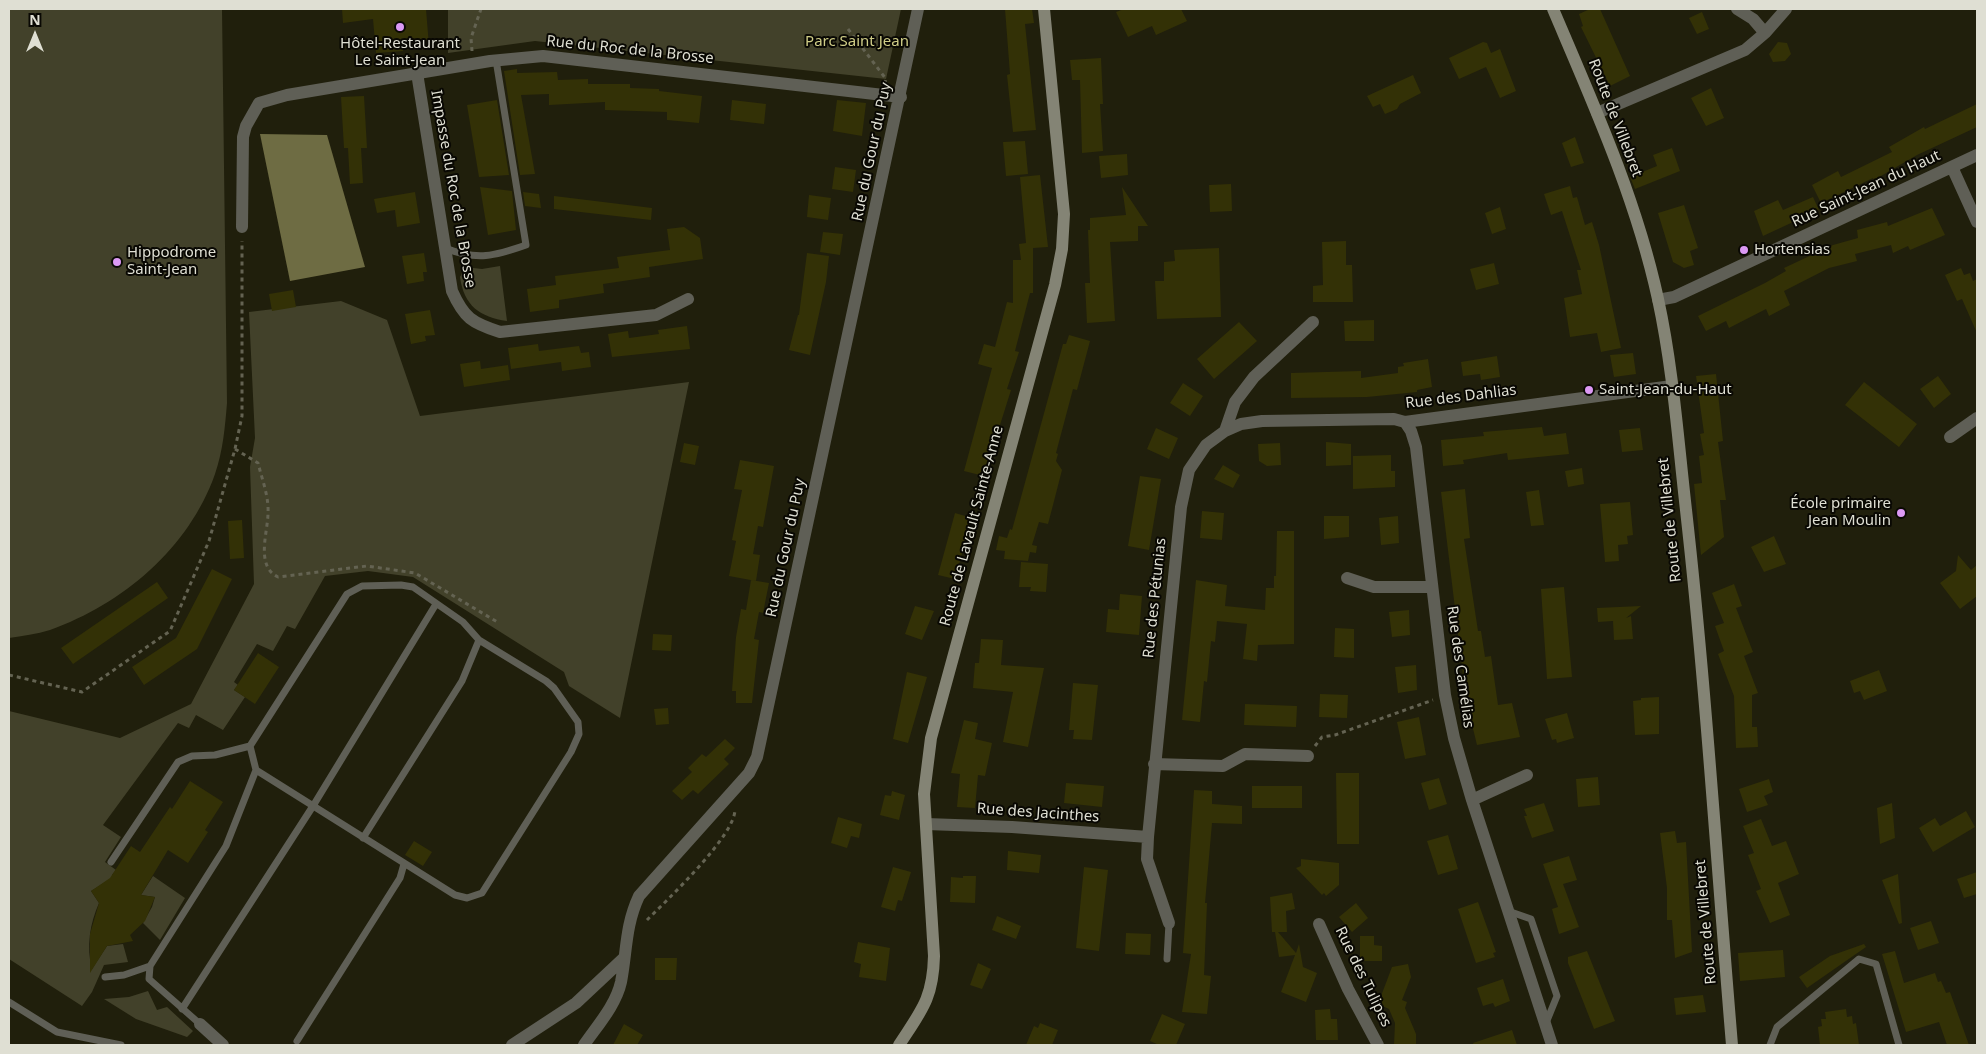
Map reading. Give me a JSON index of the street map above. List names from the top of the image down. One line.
{"streets":{"street":["Rue du Roc de la Brosse","Route de Villebret","Rue du Gour du Puy","Impasse du Roc de la Brosse","Rue Saint-Jean du Haut","Rue des Dahlias","Route de Lavault Sainte-Anne","Rue des Pétunias","Rue des Camélias","Rue des Jacinthes","Rue des Tulipes"]},"crossings":[["Rue du Roc de la Brosse","Rue du Gour du Puy"],["Rue du Roc de la Brosse","Impasse du Roc de la Brosse"],["Route de Villebret","Rue Saint-Jean du Haut"],["Route de Villebret","Rue des Dahlias"],["Rue des Dahlias","Rue des Pétunias"],["Rue des Dahlias","Rue des Camélias"],["Route de Lavault Sainte-Anne","Rue des Jacinthes"],["Rue des Pétunias","Rue des Jacinthes"]],"parks":["Parc Saint Jean"],"places":["Hôtel-Restaurant Le Saint-Jean","Hortensias","Hippodrome Saint-Jean","Saint-Jean-du-Haut","École primaire Jean Moulin"],"north":"top"}
